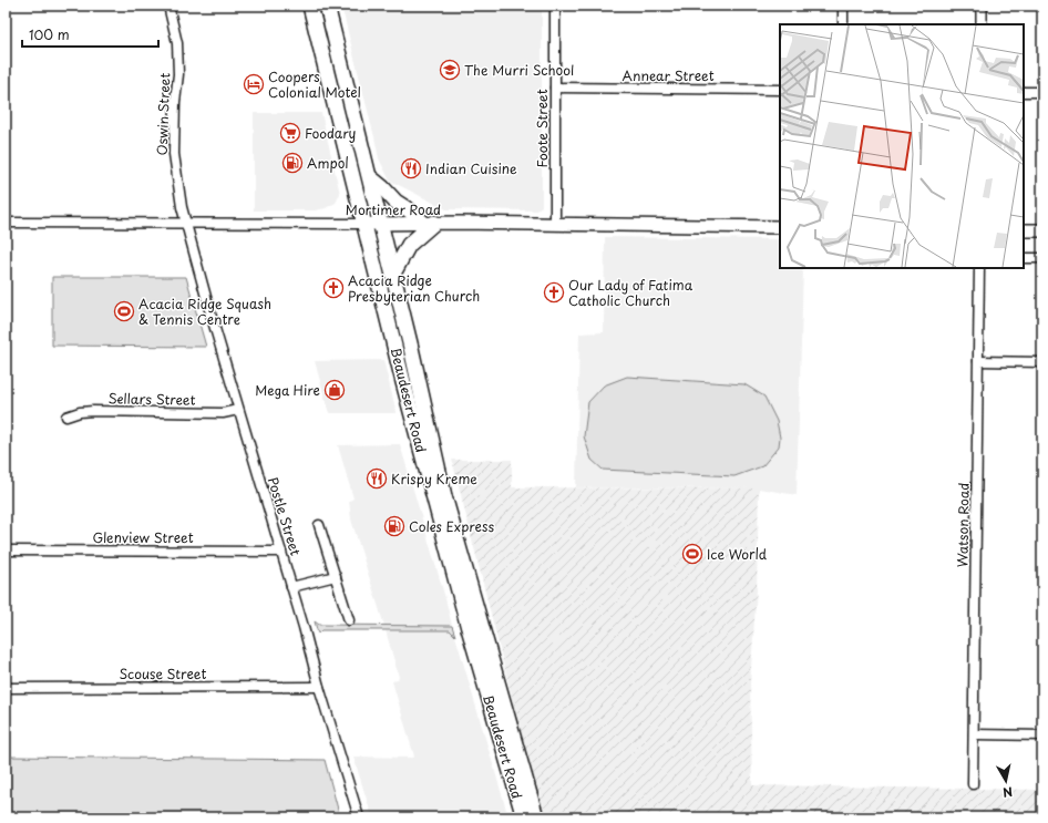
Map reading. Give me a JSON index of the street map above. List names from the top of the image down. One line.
{"streets":{"highway":["Beaudesert Road"],"main road":["Mortimer Road"],"street":["Annear Street","Oswin Street","Foote Street","Sellars Street","Postle Street","Watson Road","Glenview Street","Scouse Street"]},"crossings":[["Annear Street","Foote Street"],["Oswin Street","Mortimer Road"],["Oswin Street","Postle Street"],["Foote Street","Mortimer Road"],["Mortimer Road","Beaudesert Road"],["Mortimer Road","Postle Street"],["Sellars Street","Postle Street"],["Postle Street","Glenview Street"],["Postle Street","Scouse Street"]],"places":{"school or university":["The Murri School"],"hotel":["Coopers Colonial Motel"],"supermarket":["Foodary"],"fuel station":["Ampol","Coles Express"],"restaurant":["Indian Cuisine","Krispy Kreme"],"church":["Acacia Ridge Presbyterian Church","Our Lady of Fatima Catholic Church"],"sports":["Acacia Ridge Squash & Tennis Centre","Ice World"],"shop":["Mega Hire"]},"scale_bar":"100 m","north":"bottom"}
